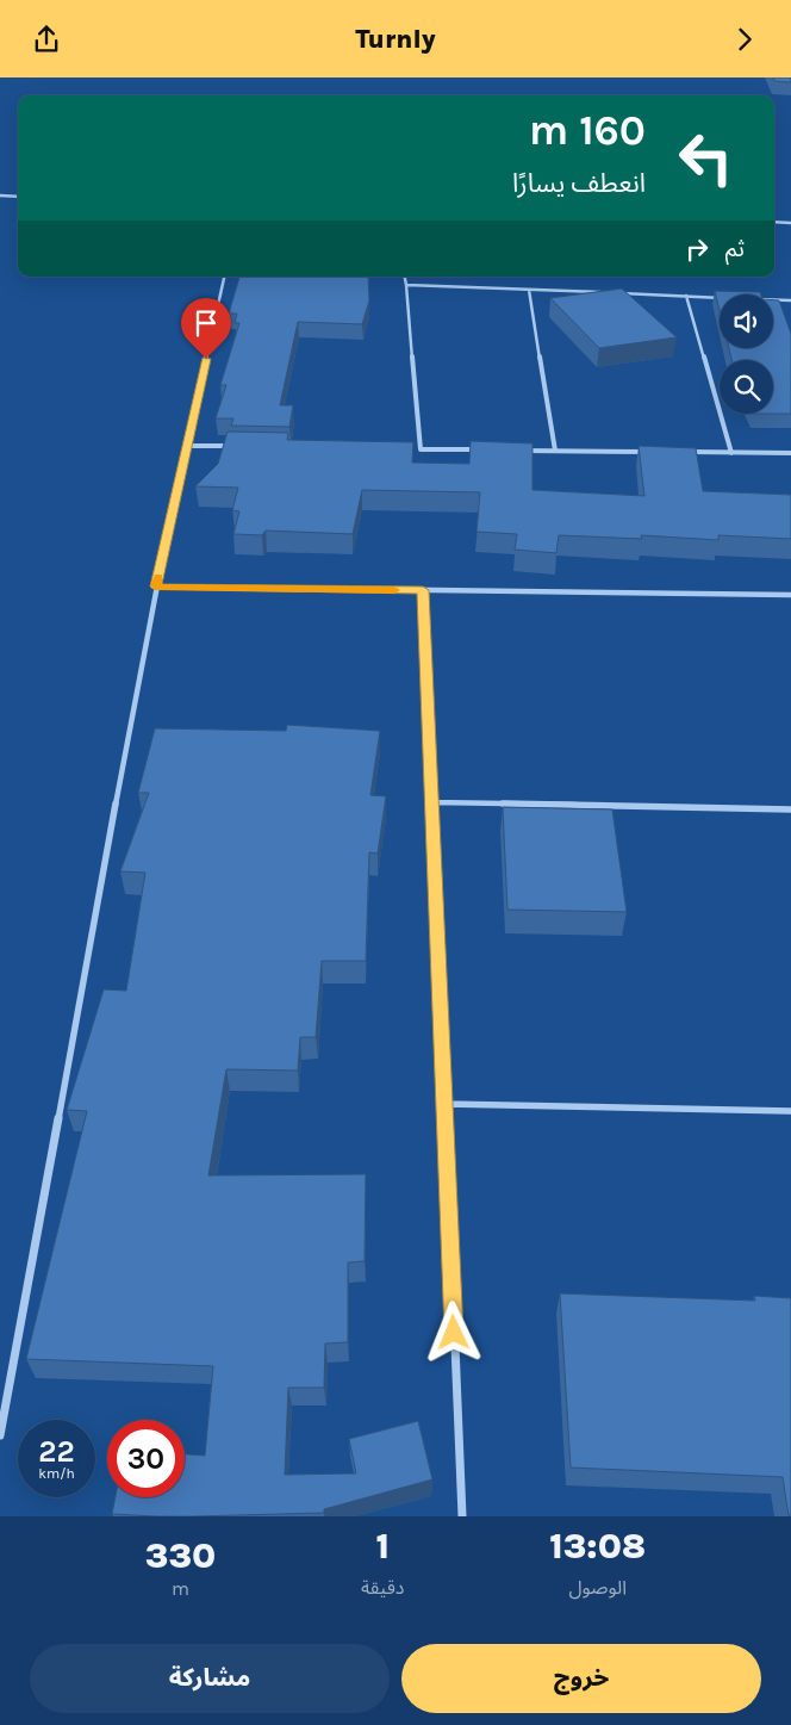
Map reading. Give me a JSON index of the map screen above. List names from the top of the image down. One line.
{"page":{"header":"Turnly","turn":["160 m","انعطف يسارًا"],"then":"ثم","speed":"22 km/h","limit":"30","eta":["13:08","الوصول","1","دقيقة","330","m"],"buttons":["خروج","مشاركة"]}}
